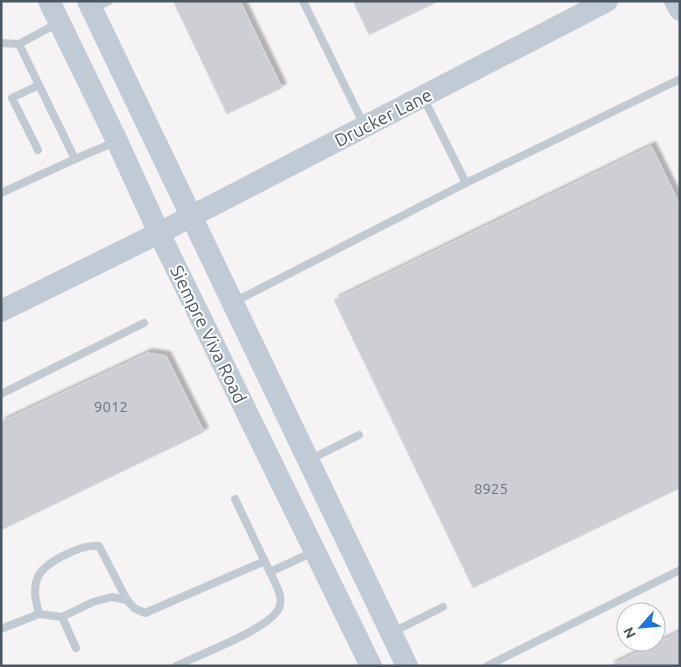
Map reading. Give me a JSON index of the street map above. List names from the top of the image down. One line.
{"streets":{"main road":["Drucker Lane","Siempre Viva Road"]},"crossings":[["Drucker Lane","Siempre Viva Road"]],"house_numbers":["9012","8925"],"north":"bottom left"}
